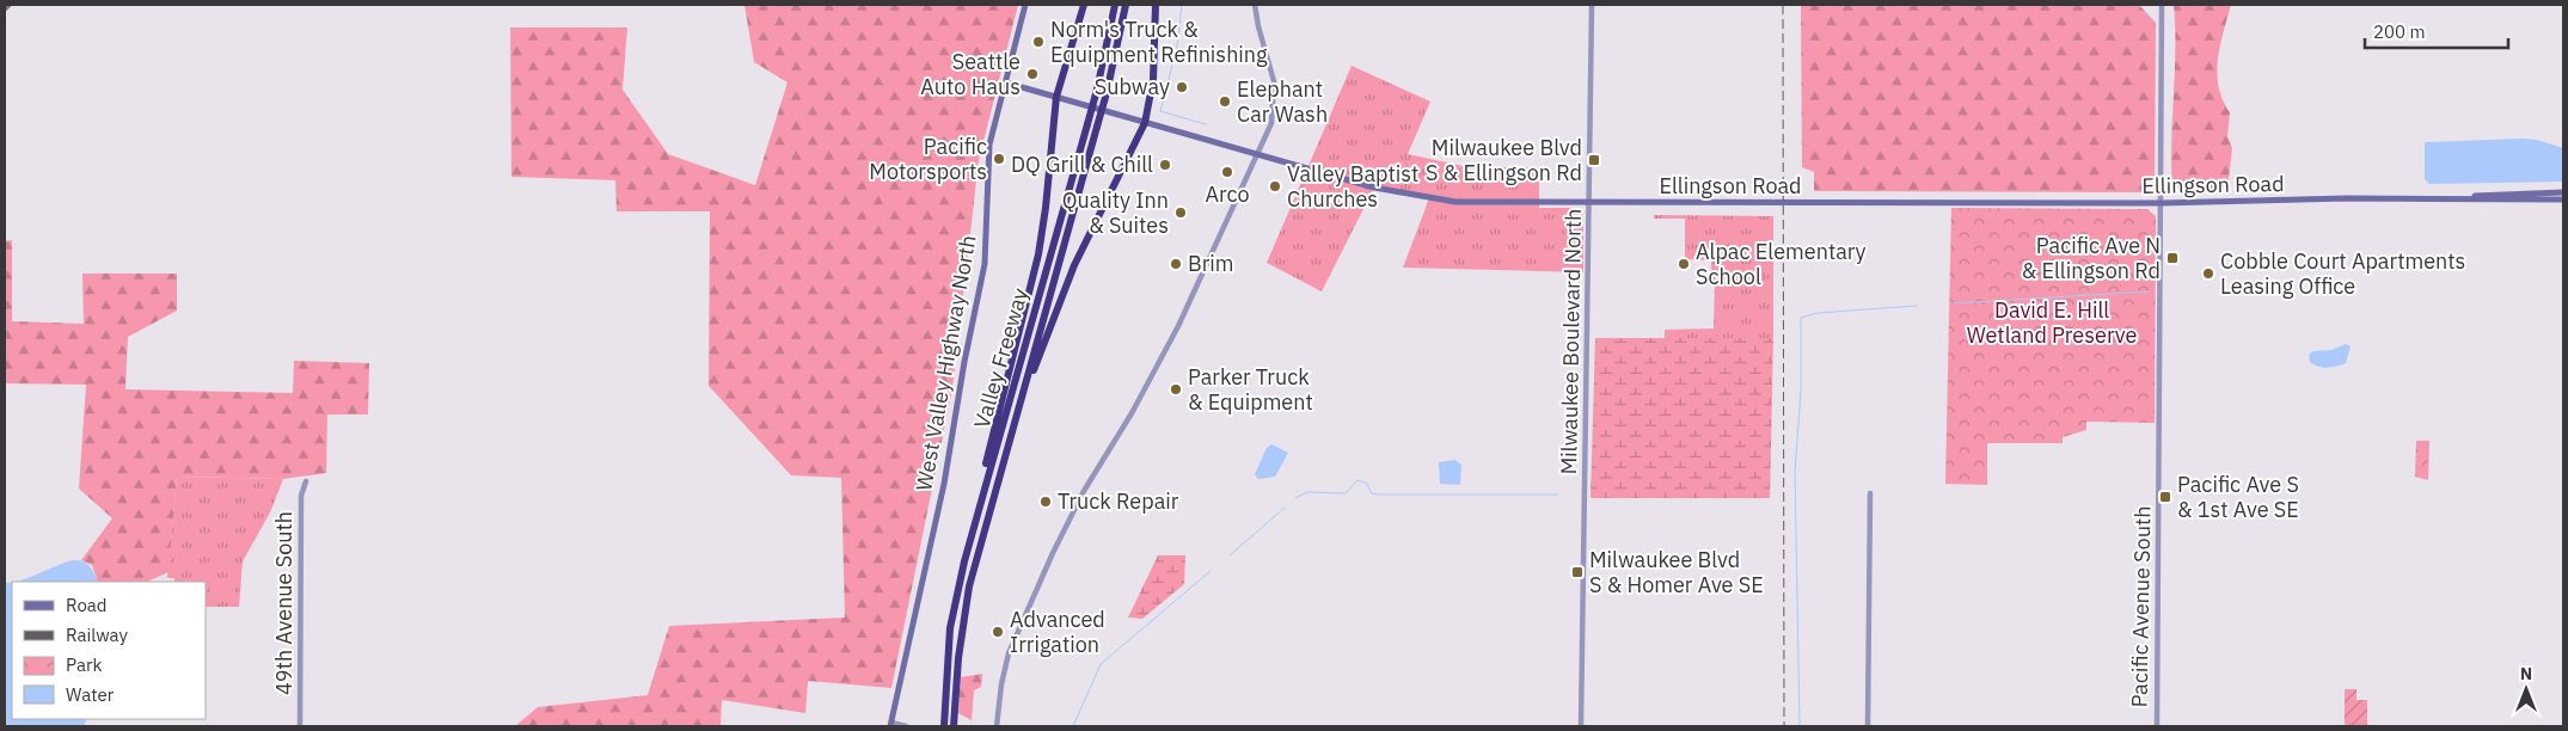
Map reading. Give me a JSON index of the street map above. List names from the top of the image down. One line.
{"streets":{"highway":["Valley Freeway"],"main road":["Ellingson Road","West Valley Highway North"],"street":["Milwaukee Boulevard North","49th Avenue South","Pacific Avenue South"]},"crossings":[["Ellingson Road","Milwaukee Boulevard North"],["Ellingson Road","West Valley Highway North"],["Ellingson Road","Pacific Avenue South"]],"parks":["David E. Hill Wetland Preserve"],"places":{"other":["Norm's Truck & Equipment Refinishing","Seattle Auto Haus","Subway","Elephant Car Wash","Pacific Motorsports","DQ Grill & Chill","Arco","Valley Baptist Churches","Quality Inn & Suites","Brim","Alpac Elementary School","Cobble Court Apartments Leasing Office","Parker Truck & Equipment","Truck Repair","Advanced Irrigation"],"transit":["Milwaukee Blvd S & Ellingson Rd","Pacific Ave N & Ellingson Rd","Pacific Ave S & 1st Ave SE","Milwaukee Blvd S & Homer Ave SE"]},"legend":["Road","Railway","Park","Water"],"scale_bar":"200 m","north":"top"}
